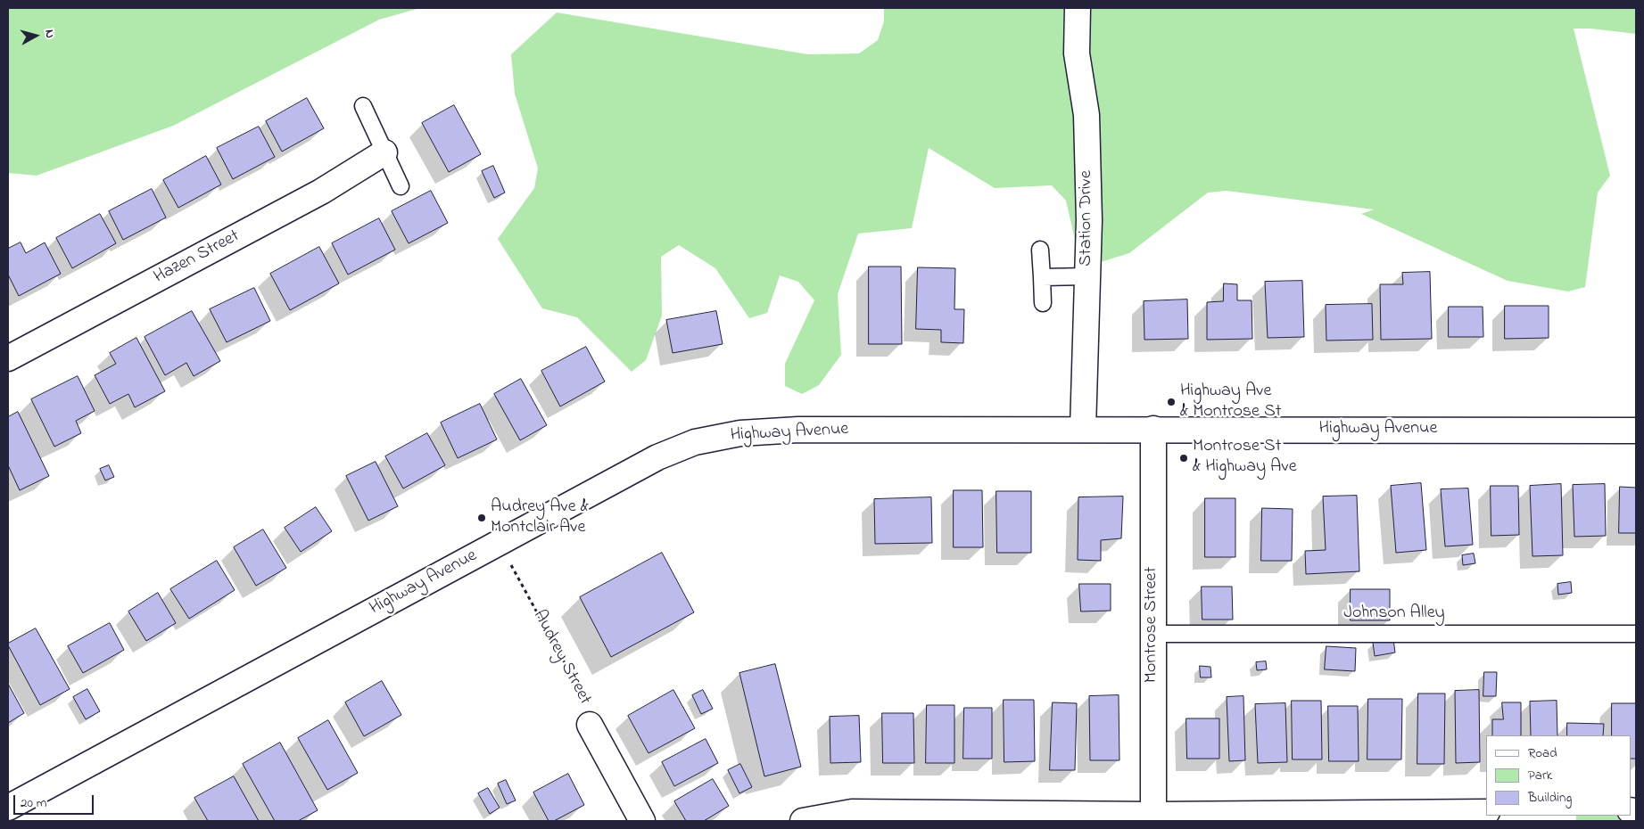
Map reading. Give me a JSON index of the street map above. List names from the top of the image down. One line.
{"streets":{"street":["Station Drive","Hazen Street","Highway Avenue","Montrose Street","Audrey Street"],"lane":["Johnson Alley"]},"crossings":[["Station Drive","Highway Avenue"],["Highway Avenue","Montrose Street"],["Highway Avenue","Audrey Street"],["Johnson Alley","Montrose Street"]],"places":["Highway Ave & Montrose St","Montrose St & Highway Ave","Audrey Ave & Montclair Ave"],"legend":["Road","Park","Building"],"scale_bar":"20 m","north":"right"}
